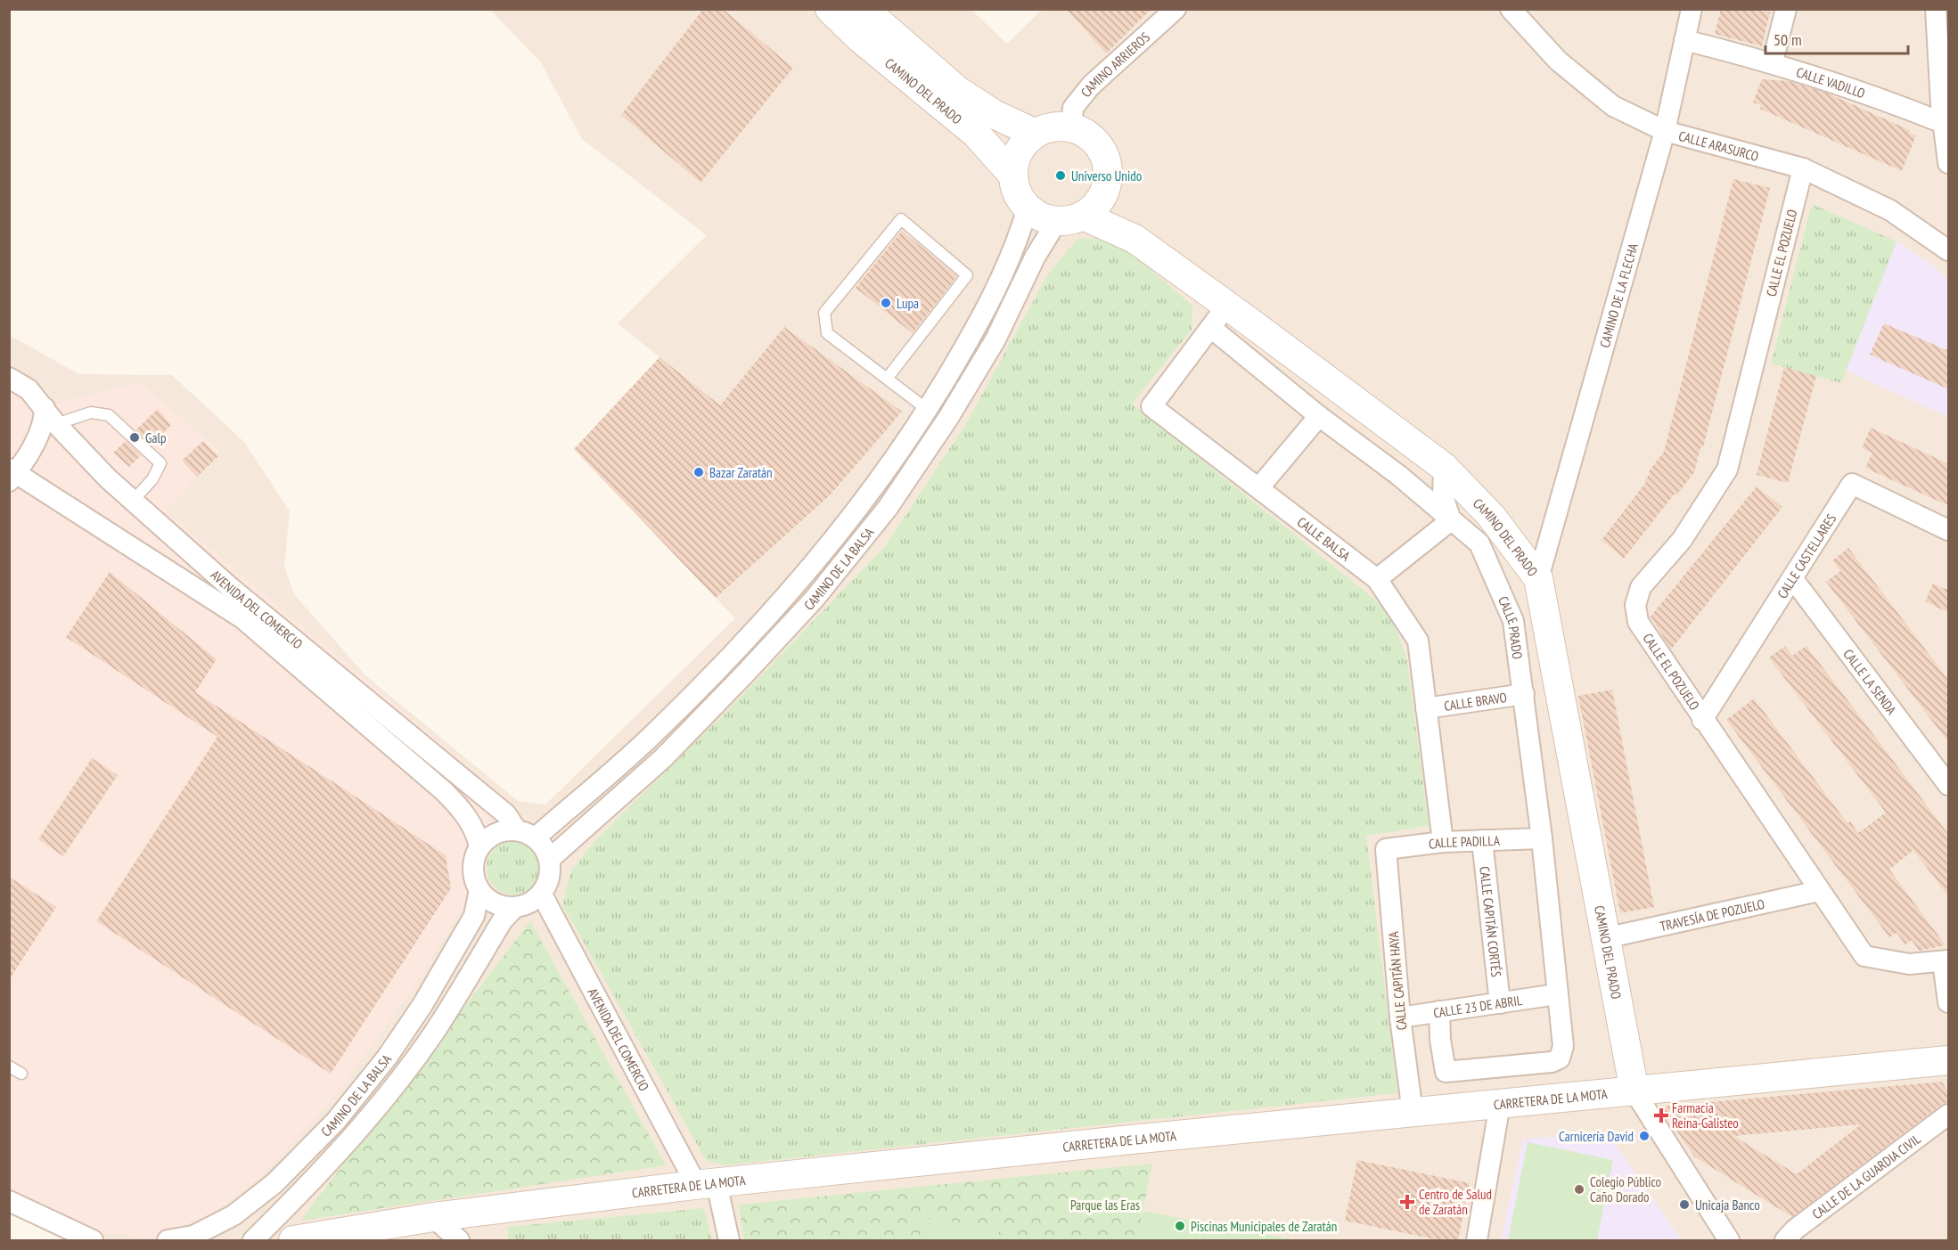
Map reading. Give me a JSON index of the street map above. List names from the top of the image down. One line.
{"streets":{"main road":["CAMINO DEL PRADO","CARRETERA DE LA MOTA"],"street":["CAMINO ARRIEROS","CALLE VADILLO","CALLE ARASURCO","CALLE EL POZUELO","CAMINO DE LA FLECHA","CALLE BALSA","CALLE CASTELLARES","CAMINO DE LA BALSA","AVENIDA DEL COMERCIO","CALLE PRADO","CALLE LA SENDA","CALLE BRAVO","CALLE PADILLA","TRAVESÍA DE POZUELO","CALLE CAPITÁN CORTÉS","CALLE CAPITÁN HAYA","CALLE 23 DE ABRIL","CALLE DE LA GUARDIA CIVIL"]},"crossings":[["CAMINO ARRIEROS","CAMINO DEL PRADO"],["CAMINO ARRIEROS","CAMINO DE LA BALSA"],["CALLE VADILLO","CAMINO DE LA FLECHA"],["CAMINO DEL PRADO","CAMINO DE LA FLECHA"],["CAMINO DEL PRADO","CALLE BALSA"],["CAMINO DEL PRADO","CAMINO DE LA BALSA"],["CAMINO DEL PRADO","TRAVESÍA DE POZUELO"],["CAMINO DEL PRADO","CARRETERA DE LA MOTA"],["CALLE ARASURCO","CALLE EL POZUELO"],["CALLE ARASURCO","CAMINO DE LA FLECHA"],["CALLE EL POZUELO","CALLE CASTELLARES"],["CALLE EL POZUELO","TRAVESÍA DE POZUELO"],["CALLE BALSA","CALLE PRADO"],["CALLE BALSA","CALLE BRAVO"],["CALLE BALSA","CALLE PADILLA"],["CALLE CASTELLARES","CALLE LA SENDA"],["CAMINO DE LA BALSA","AVENIDA DEL COMERCIO"],["AVENIDA DEL COMERCIO","CARRETERA DE LA MOTA"],["CALLE PRADO","CALLE BRAVO"],["CALLE PRADO","CALLE PADILLA"],["CALLE PRADO","CALLE 23 DE ABRIL"],["CALLE PADILLA","CALLE CAPITÁN CORTÉS"],["CALLE PADILLA","CALLE CAPITÁN HAYA"],["CALLE CAPITÁN CORTÉS","CALLE 23 DE ABRIL"],["CALLE CAPITÁN HAYA","CALLE 23 DE ABRIL"],["CALLE CAPITÁN HAYA","CARRETERA DE LA MOTA"]],"parks":["Parque las Eras"],"places":{"other":["Universo Unido","Lupa","Galp","Bazar Zaratán","Carnicería David","Colegio Público Caño Dorado","Unicaja Banco","Piscinas Municipales de Zaratán"],"health":["Farmacia Reina-Galisteo","Centro de Salud de Zaratán"]},"scale_bar":"50 m"}
